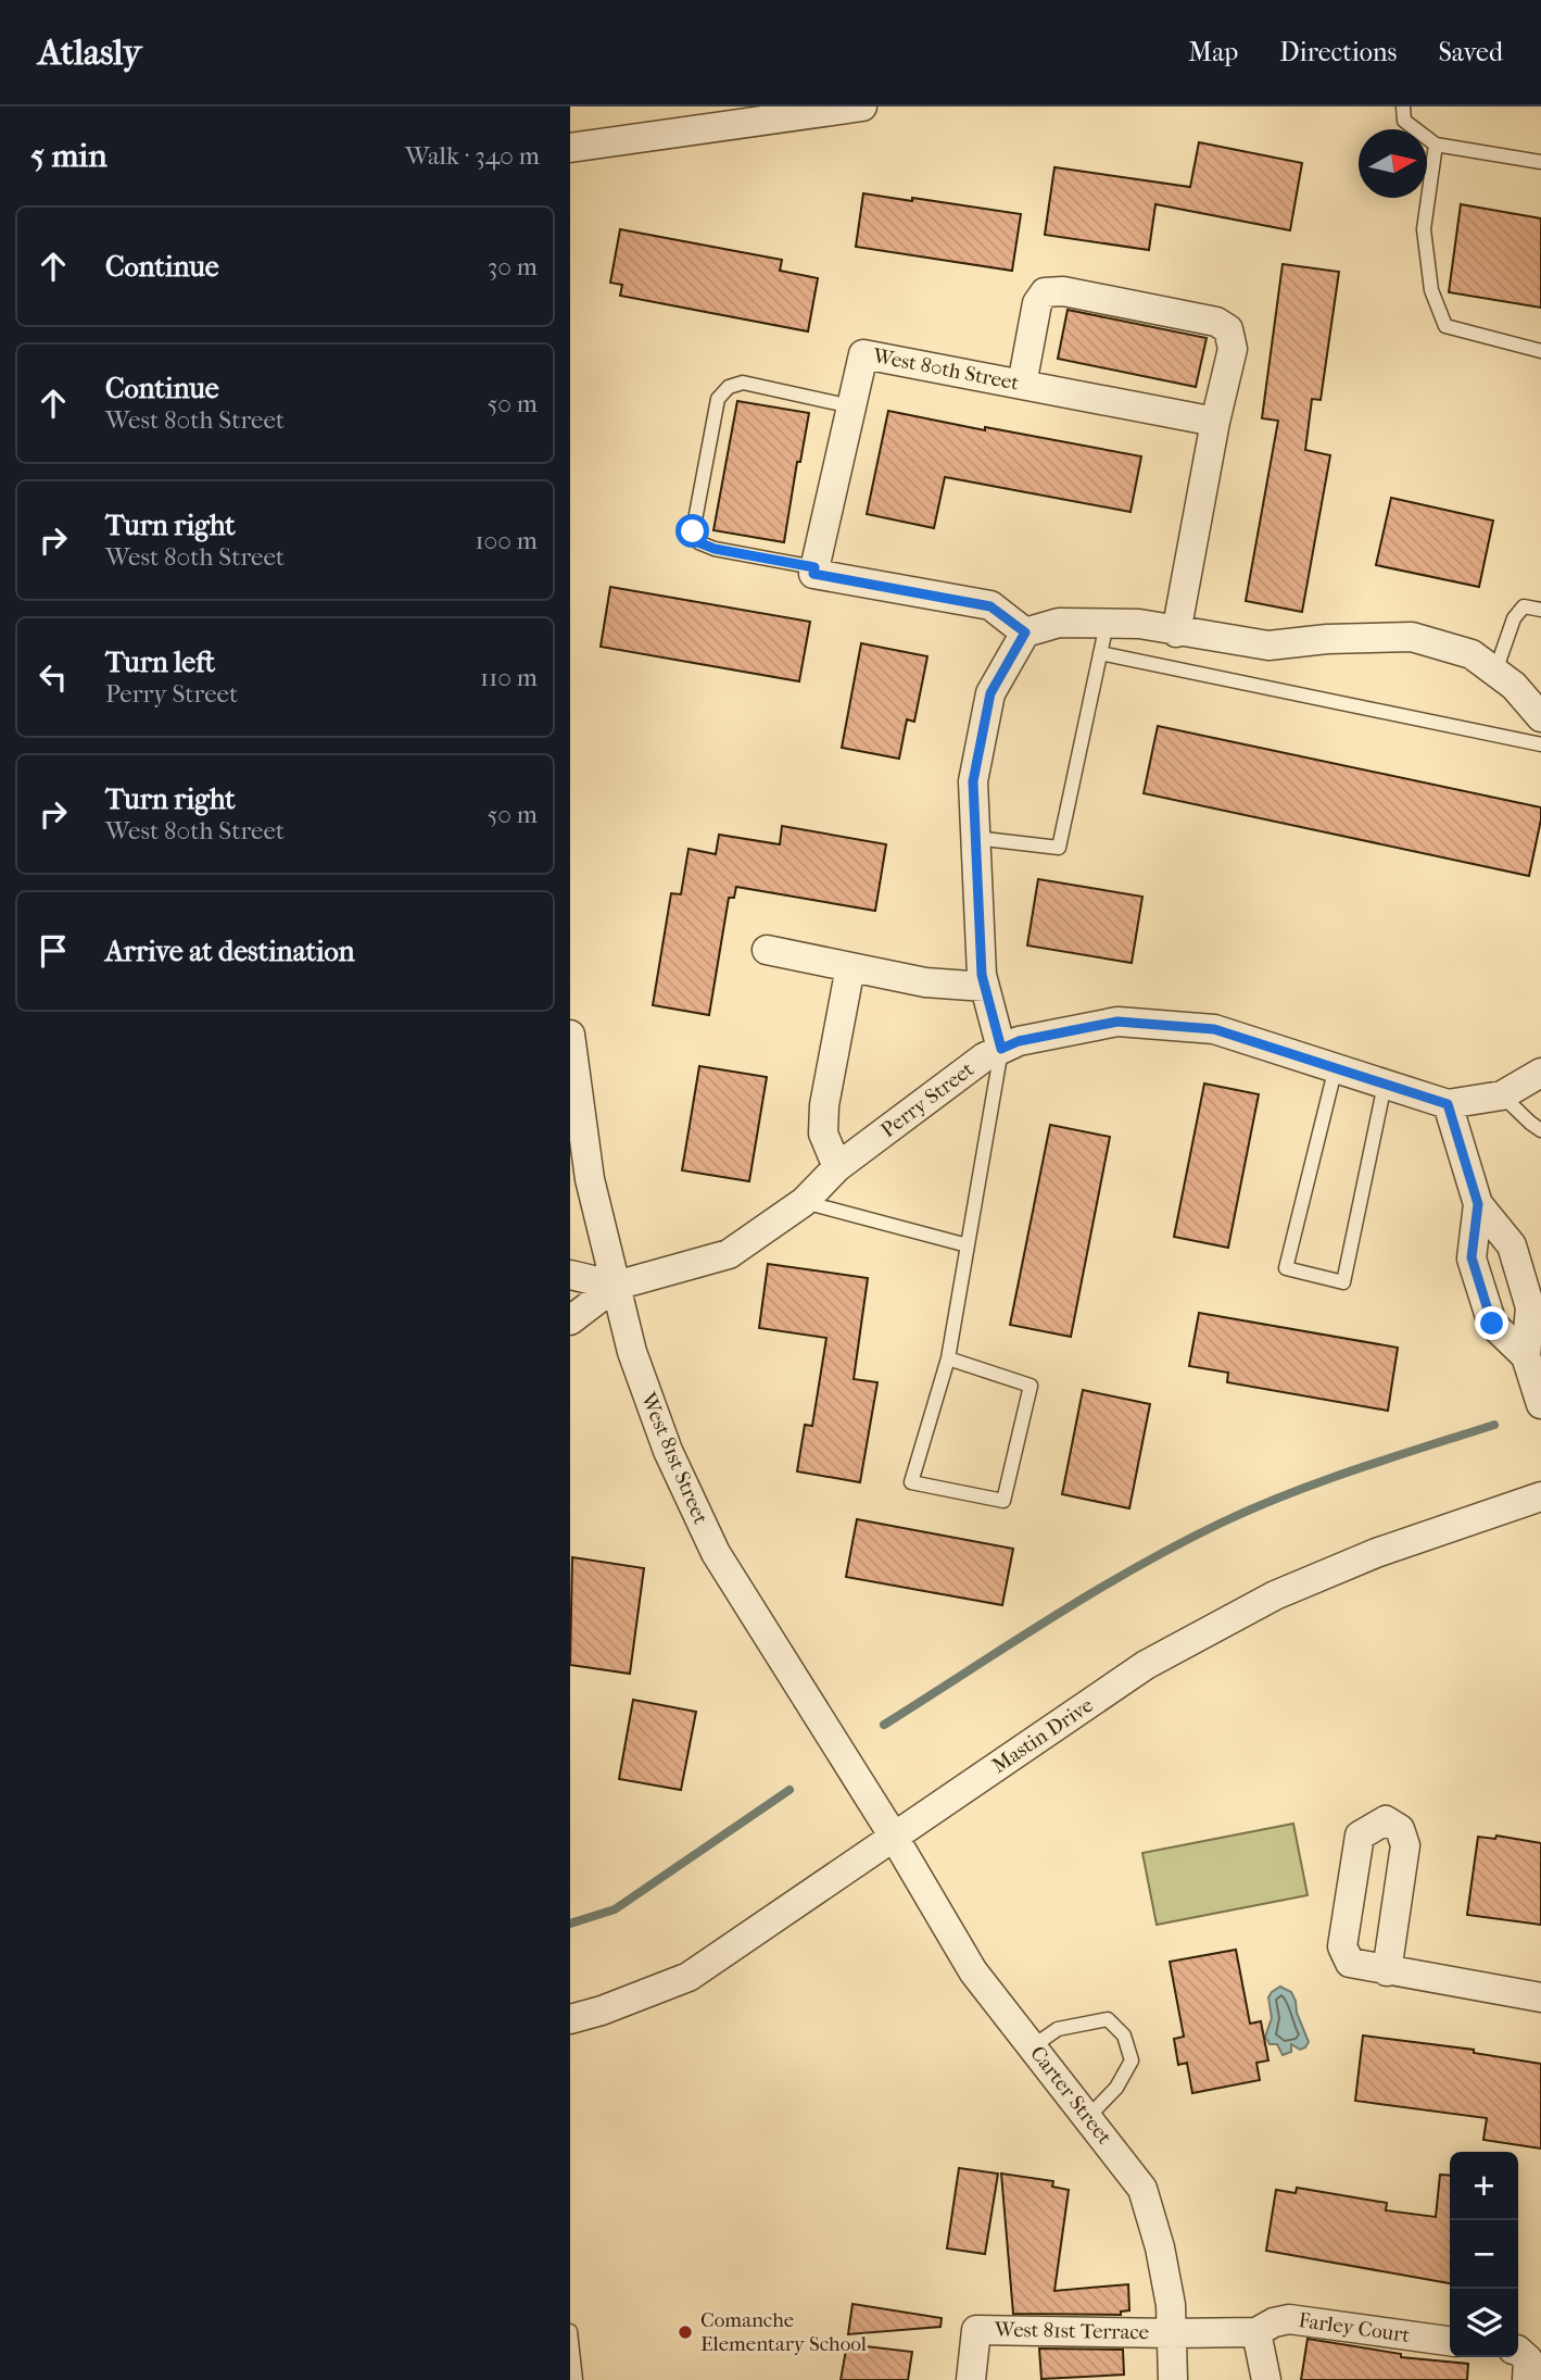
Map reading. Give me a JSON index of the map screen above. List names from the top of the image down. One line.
{"streets":{"street":["West 80th Street","Perry Street","West 81st Street","Mastin Drive","Carter Street","Farley Court","West 81st Terrace"]},"crossings":[["Perry Street","West 81st Street"],["West 81st Street","Mastin Drive"],["West 81st Street","Carter Street"],["Mastin Drive","Carter Street"],["Carter Street","Farley Court"],["Carter Street","West 81st Terrace"],["Farley Court","West 81st Terrace"]],"places":["Comanche Elementary School"],"north":"right","page":{"header":"Atlasly","nav":["Map","Directions","Saved"],"heading":["5 min","Walk · 340 m"],"list":[["Continue","30 m"],["Continue","West 80th Street","50 m"],["Turn right","West 80th Street","100 m"],["Turn left","Perry Street","110 m"],["Turn right","West 80th Street","50 m"],"Arrive at destination"],"map_buttons":["+","−"]}}
